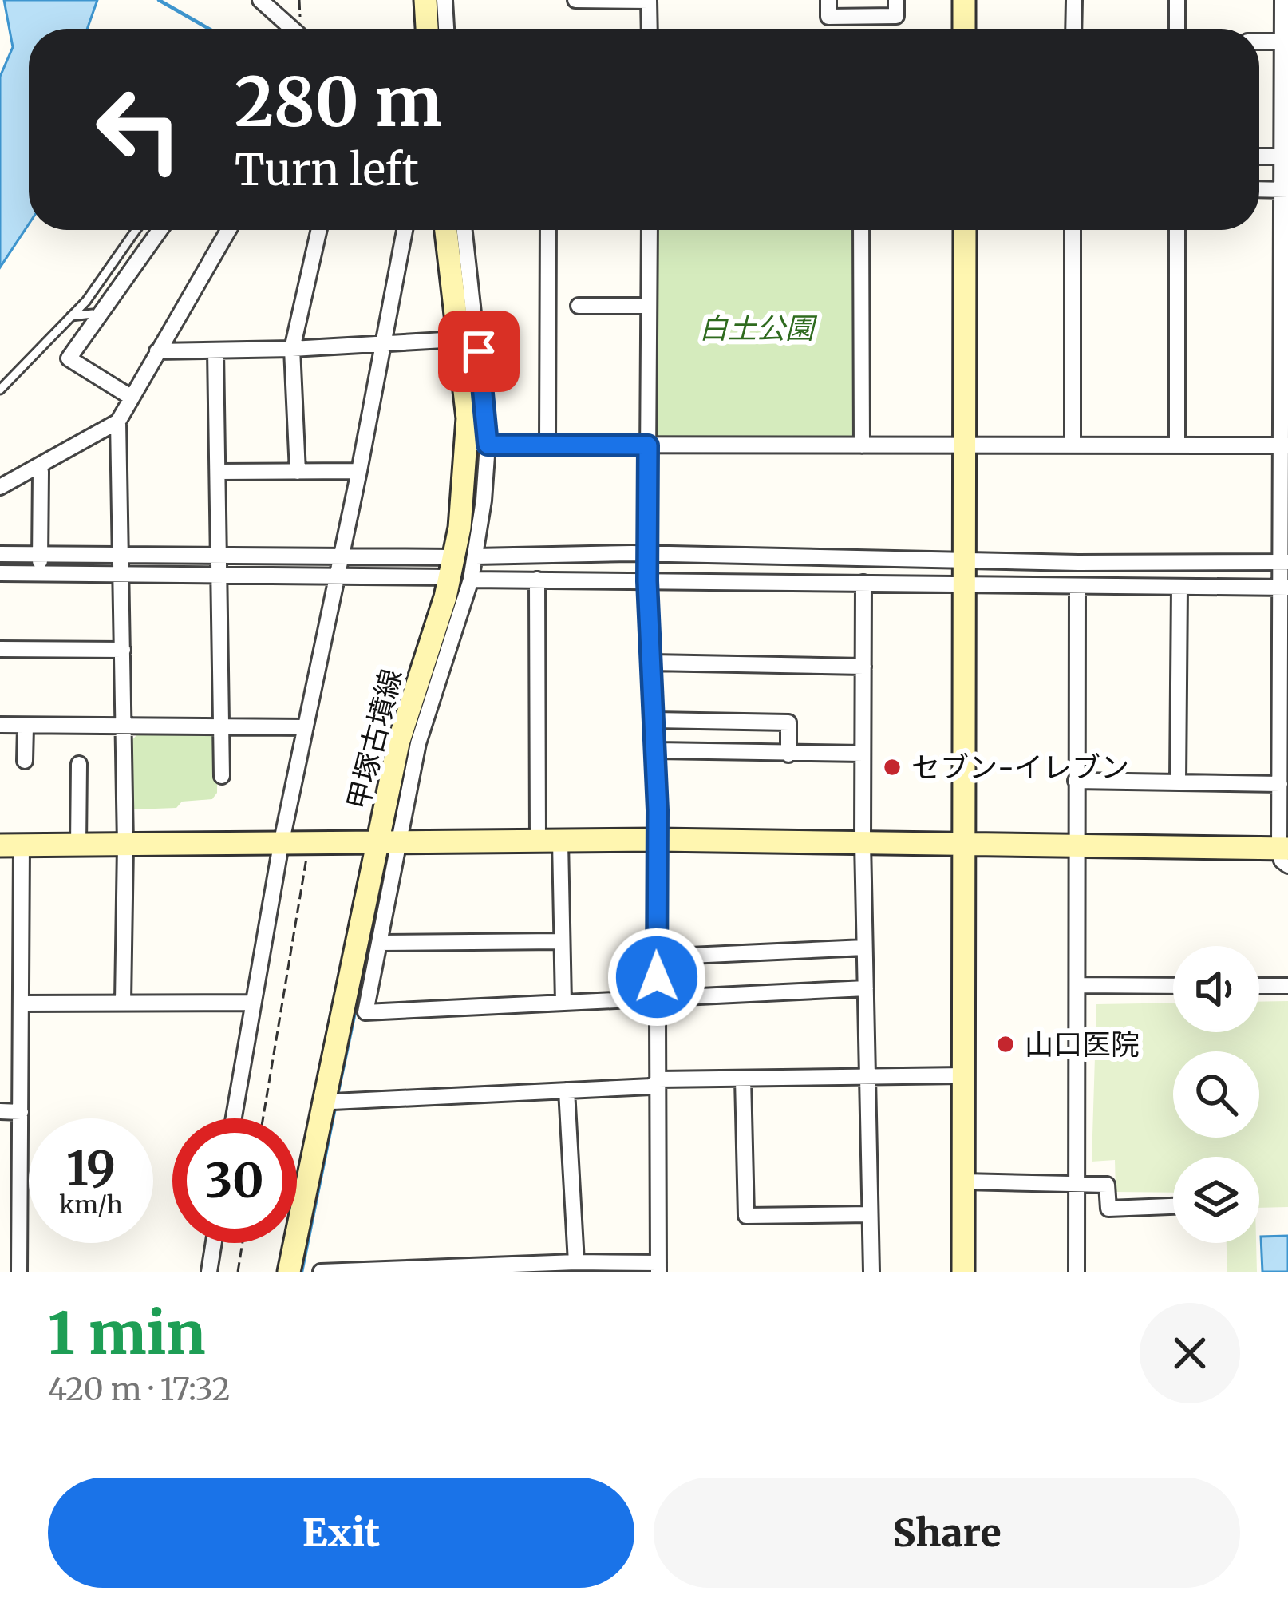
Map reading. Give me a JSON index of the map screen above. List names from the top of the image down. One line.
{"streets":{"street":["甲塚古墳線"]},"parks":["白土公園"],"places":["セブン-イレブン","山口医院"],"page":{"turn":["280 m","Turn left"],"speed":"19 km/h","limit":"30","heading":["1 min","420 m · 17:32"],"buttons":["Exit","Share"]}}
